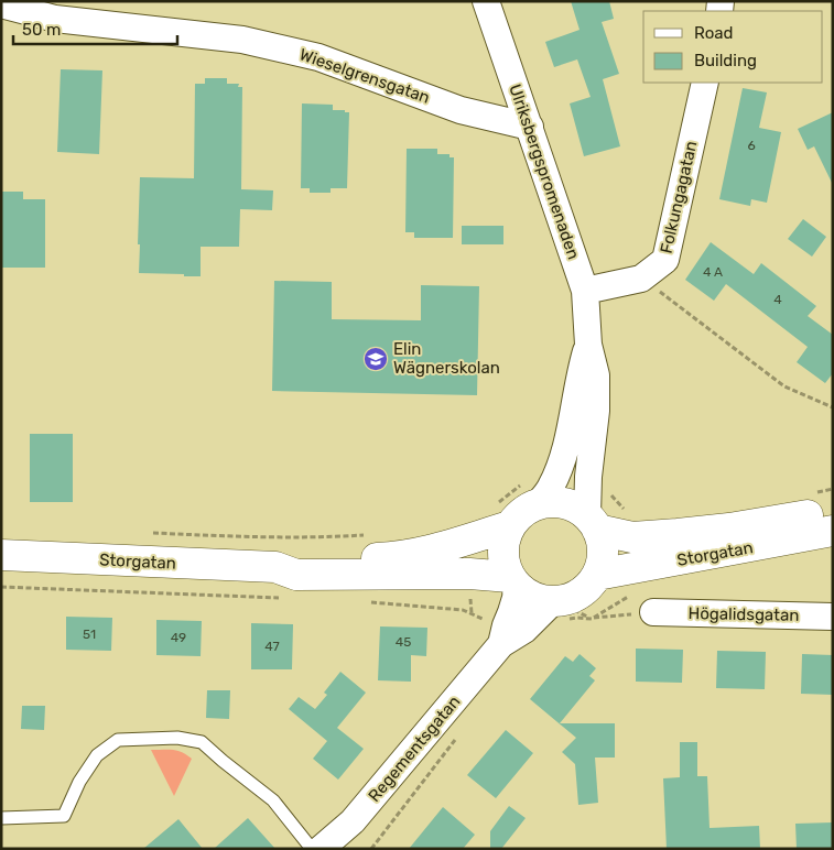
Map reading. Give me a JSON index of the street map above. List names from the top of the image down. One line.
{"streets":{"main road":["Storgatan"],"street":["Wieselgrensgatan","Ulriksbergspromenaden","Folkungagatan","Högalidsgatan","Regementsgatan"]},"crossings":[["Wieselgrensgatan","Ulriksbergspromenaden"],["Ulriksbergspromenaden","Folkungagatan"],["Ulriksbergspromenaden","Storgatan"],["Ulriksbergspromenaden","Regementsgatan"],["Storgatan","Regementsgatan"]],"places":{"school or university":["Elin Wägnerskolan"]},"house_numbers":["6","4 A","4","51","49","45","47"],"legend":["Road","Building"],"scale_bar":"50 m"}
